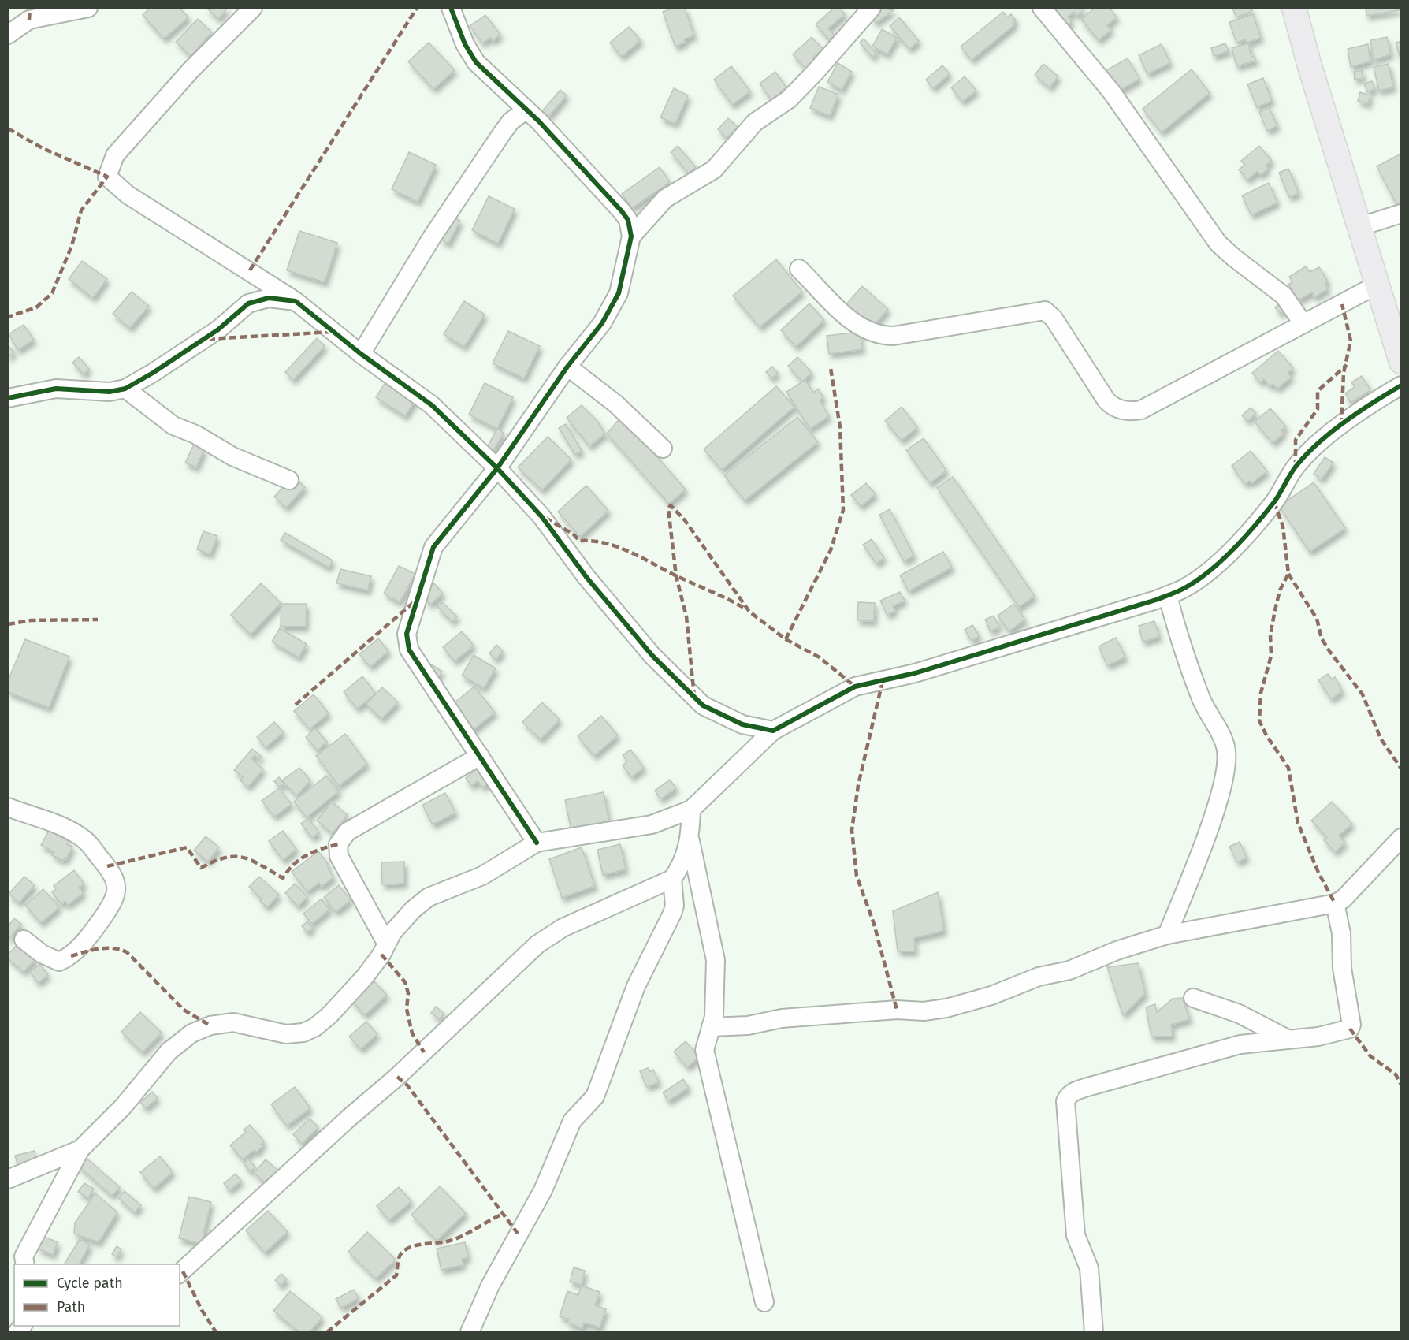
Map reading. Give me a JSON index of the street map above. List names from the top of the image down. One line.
{"legend":["Cycle path","Path"]}
